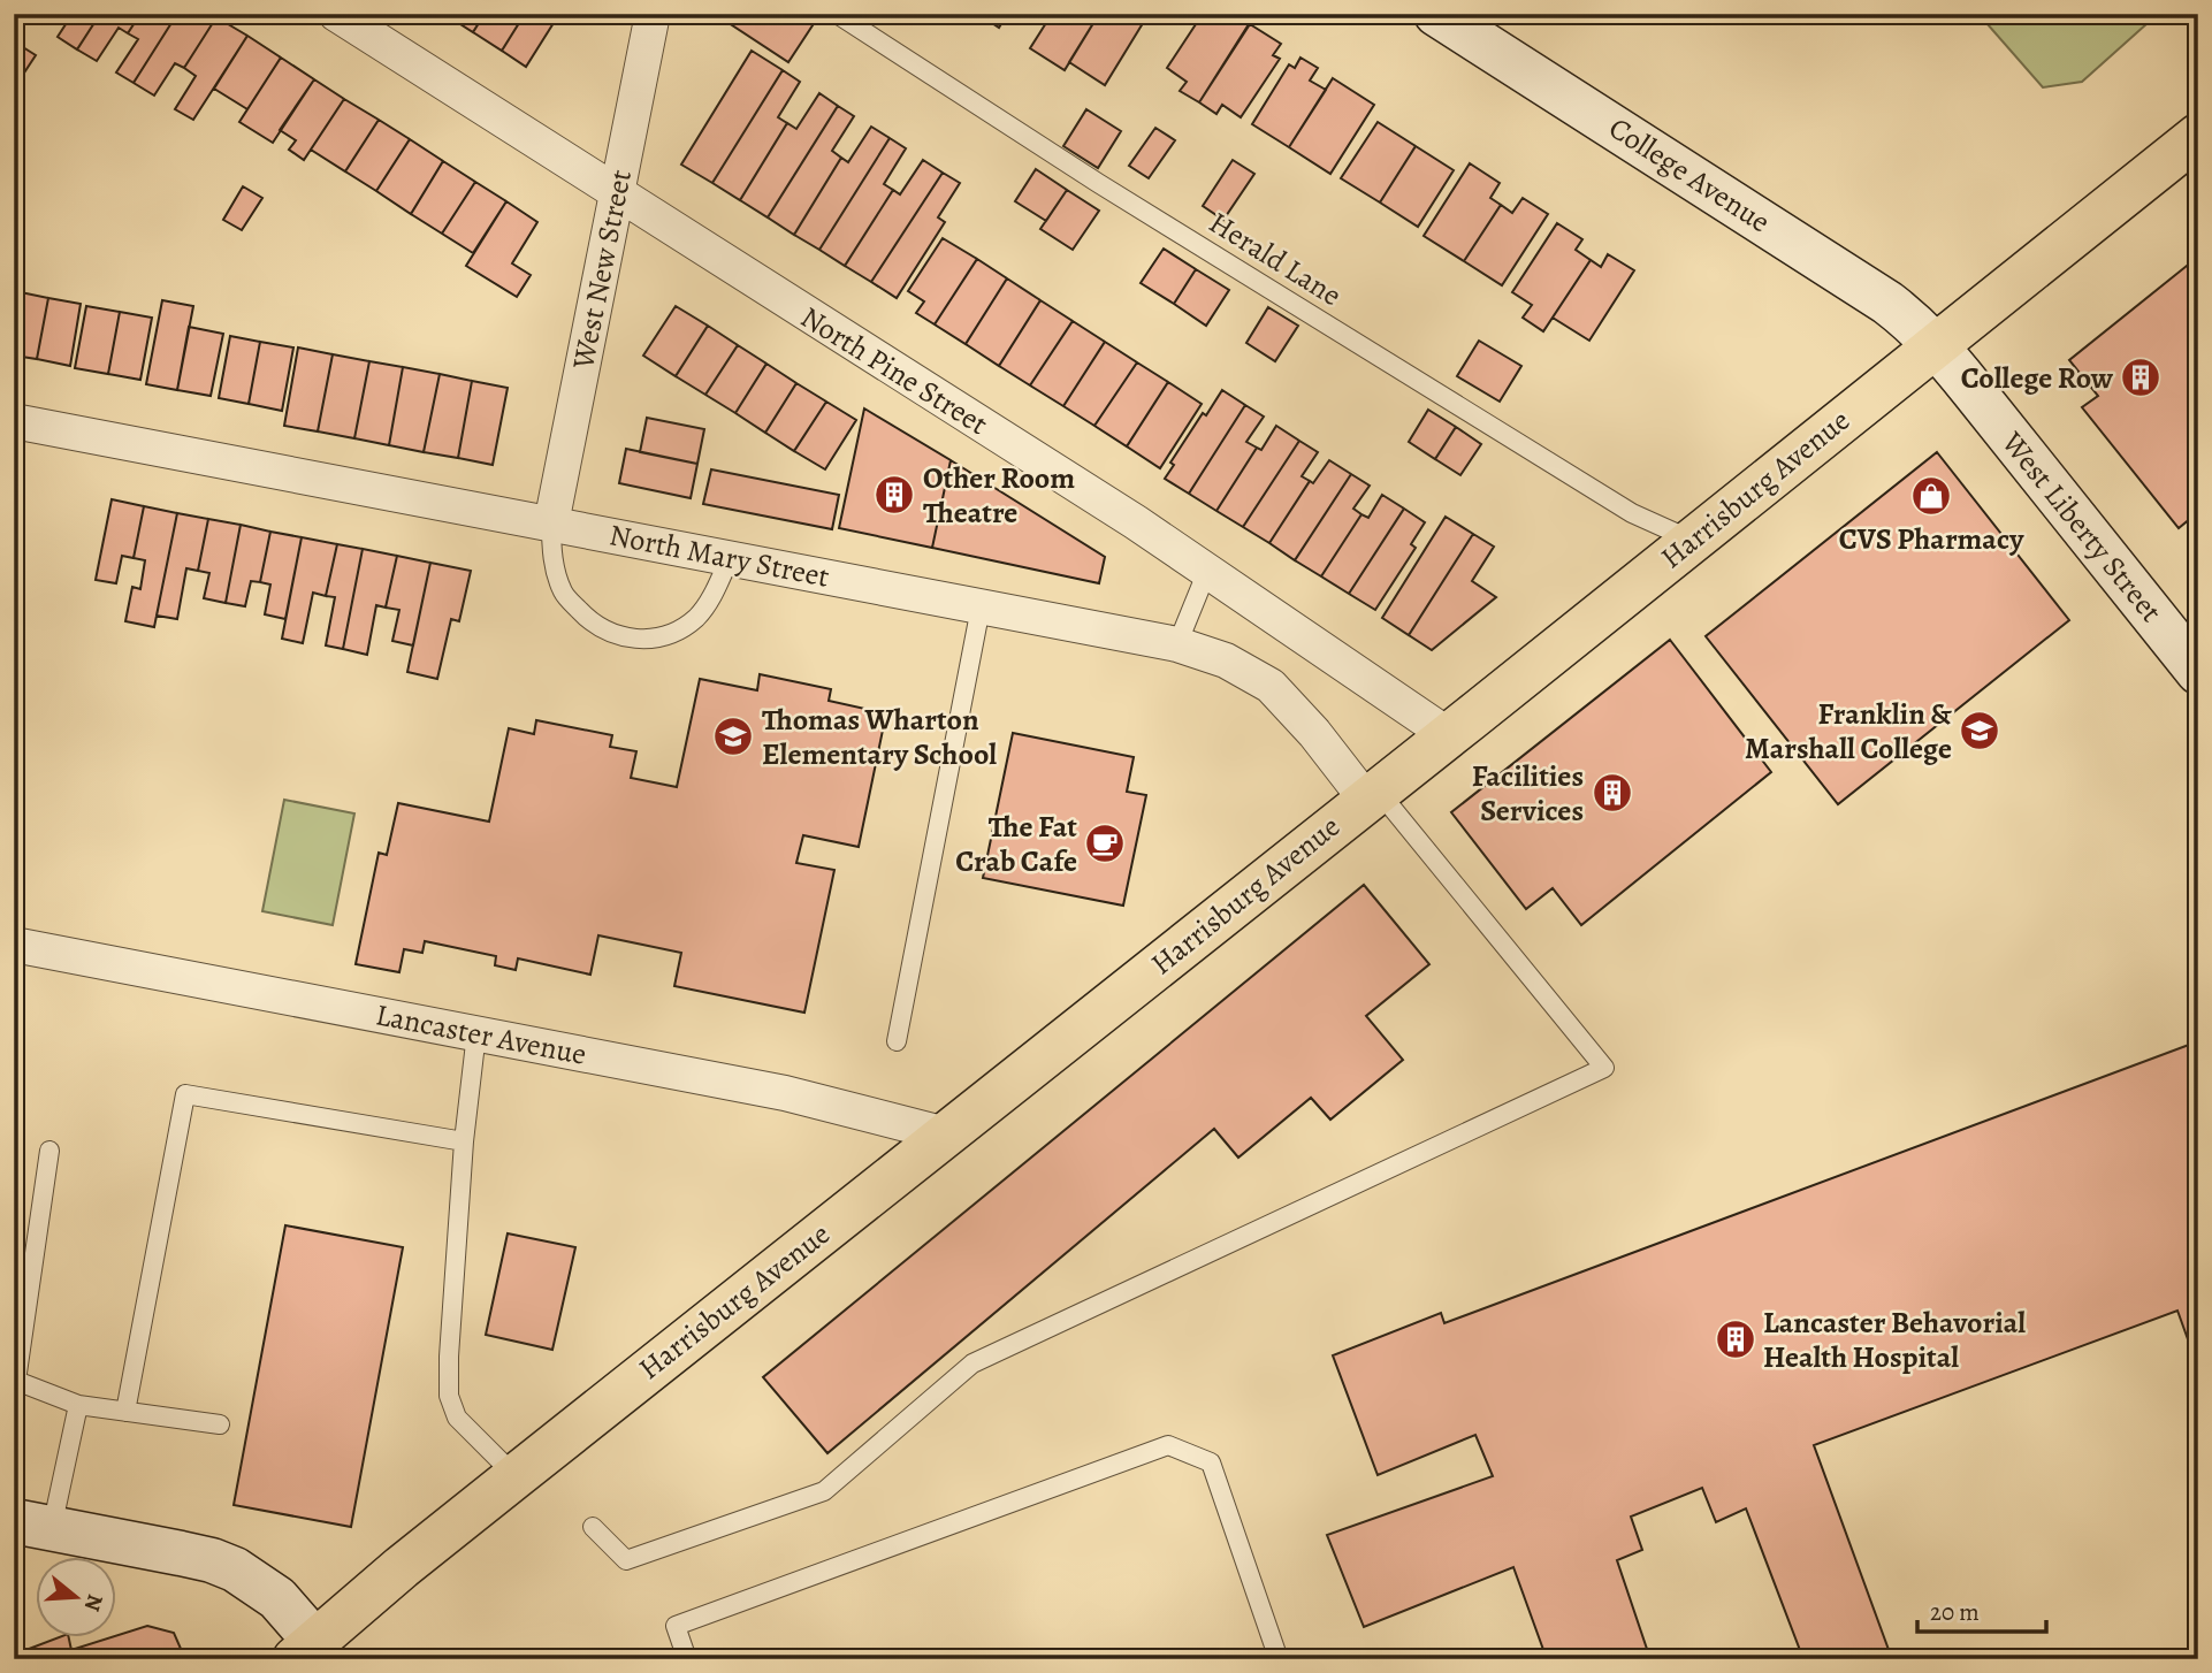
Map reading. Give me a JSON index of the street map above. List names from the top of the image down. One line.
{"streets":{"main road":["College Avenue","Harrisburg Avenue","West Liberty Street"],"street":["West New Street","North Pine Street","North Mary Street","Lancaster Avenue"],"lane":["Herald Lane"]},"crossings":[["College Avenue","Harrisburg Avenue"],["College Avenue","West Liberty Street"],["Herald Lane","Harrisburg Avenue"],["West New Street","North Pine Street"],["West New Street","North Mary Street"],["North Pine Street","Harrisburg Avenue"],["Harrisburg Avenue","West Liberty Street"],["Harrisburg Avenue","North Mary Street"],["Harrisburg Avenue","Lancaster Avenue"]],"places":{"building":["College Row","Other Room Theatre","Facilities Services","Lancaster Behavorial Health Hospital"],"shop":["CVS Pharmacy"],"school or university":["Franklin & Marshall College","Thomas Wharton Elementary School"],"cafe":["The Fat Crab Cafe"]},"scale_bar":"20 m","north":"right"}
